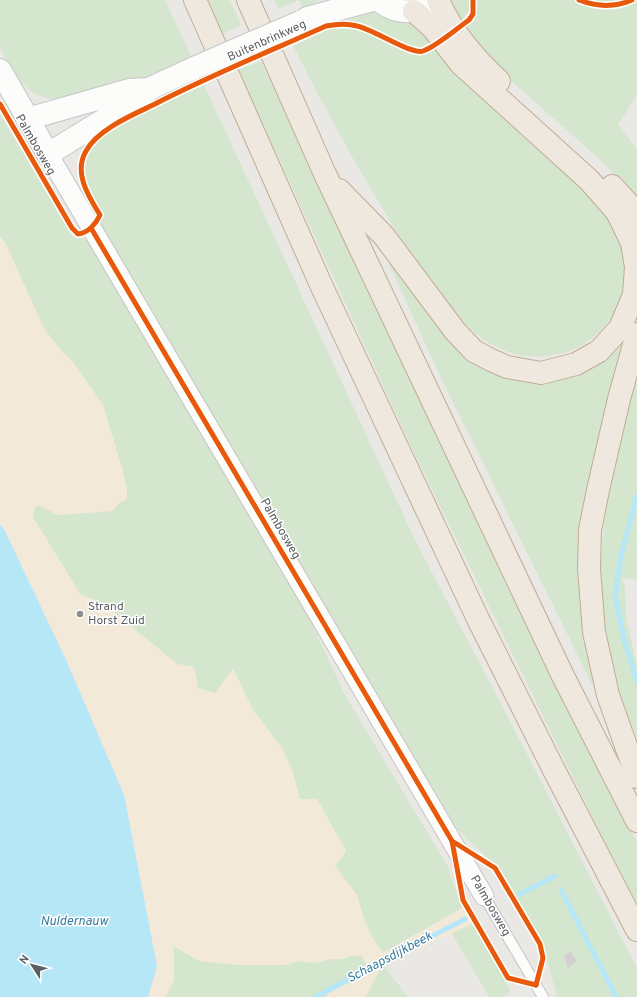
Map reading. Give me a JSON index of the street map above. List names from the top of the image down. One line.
{"streets":{"street":["Buitenbrinkweg","Palmbosweg"]},"crossings":[["Buitenbrinkweg","Palmbosweg"]],"water":["Nuldernauw","Schaapsdijkbeek"],"places":["Strand Horst Zuid"],"north":"top left"}
